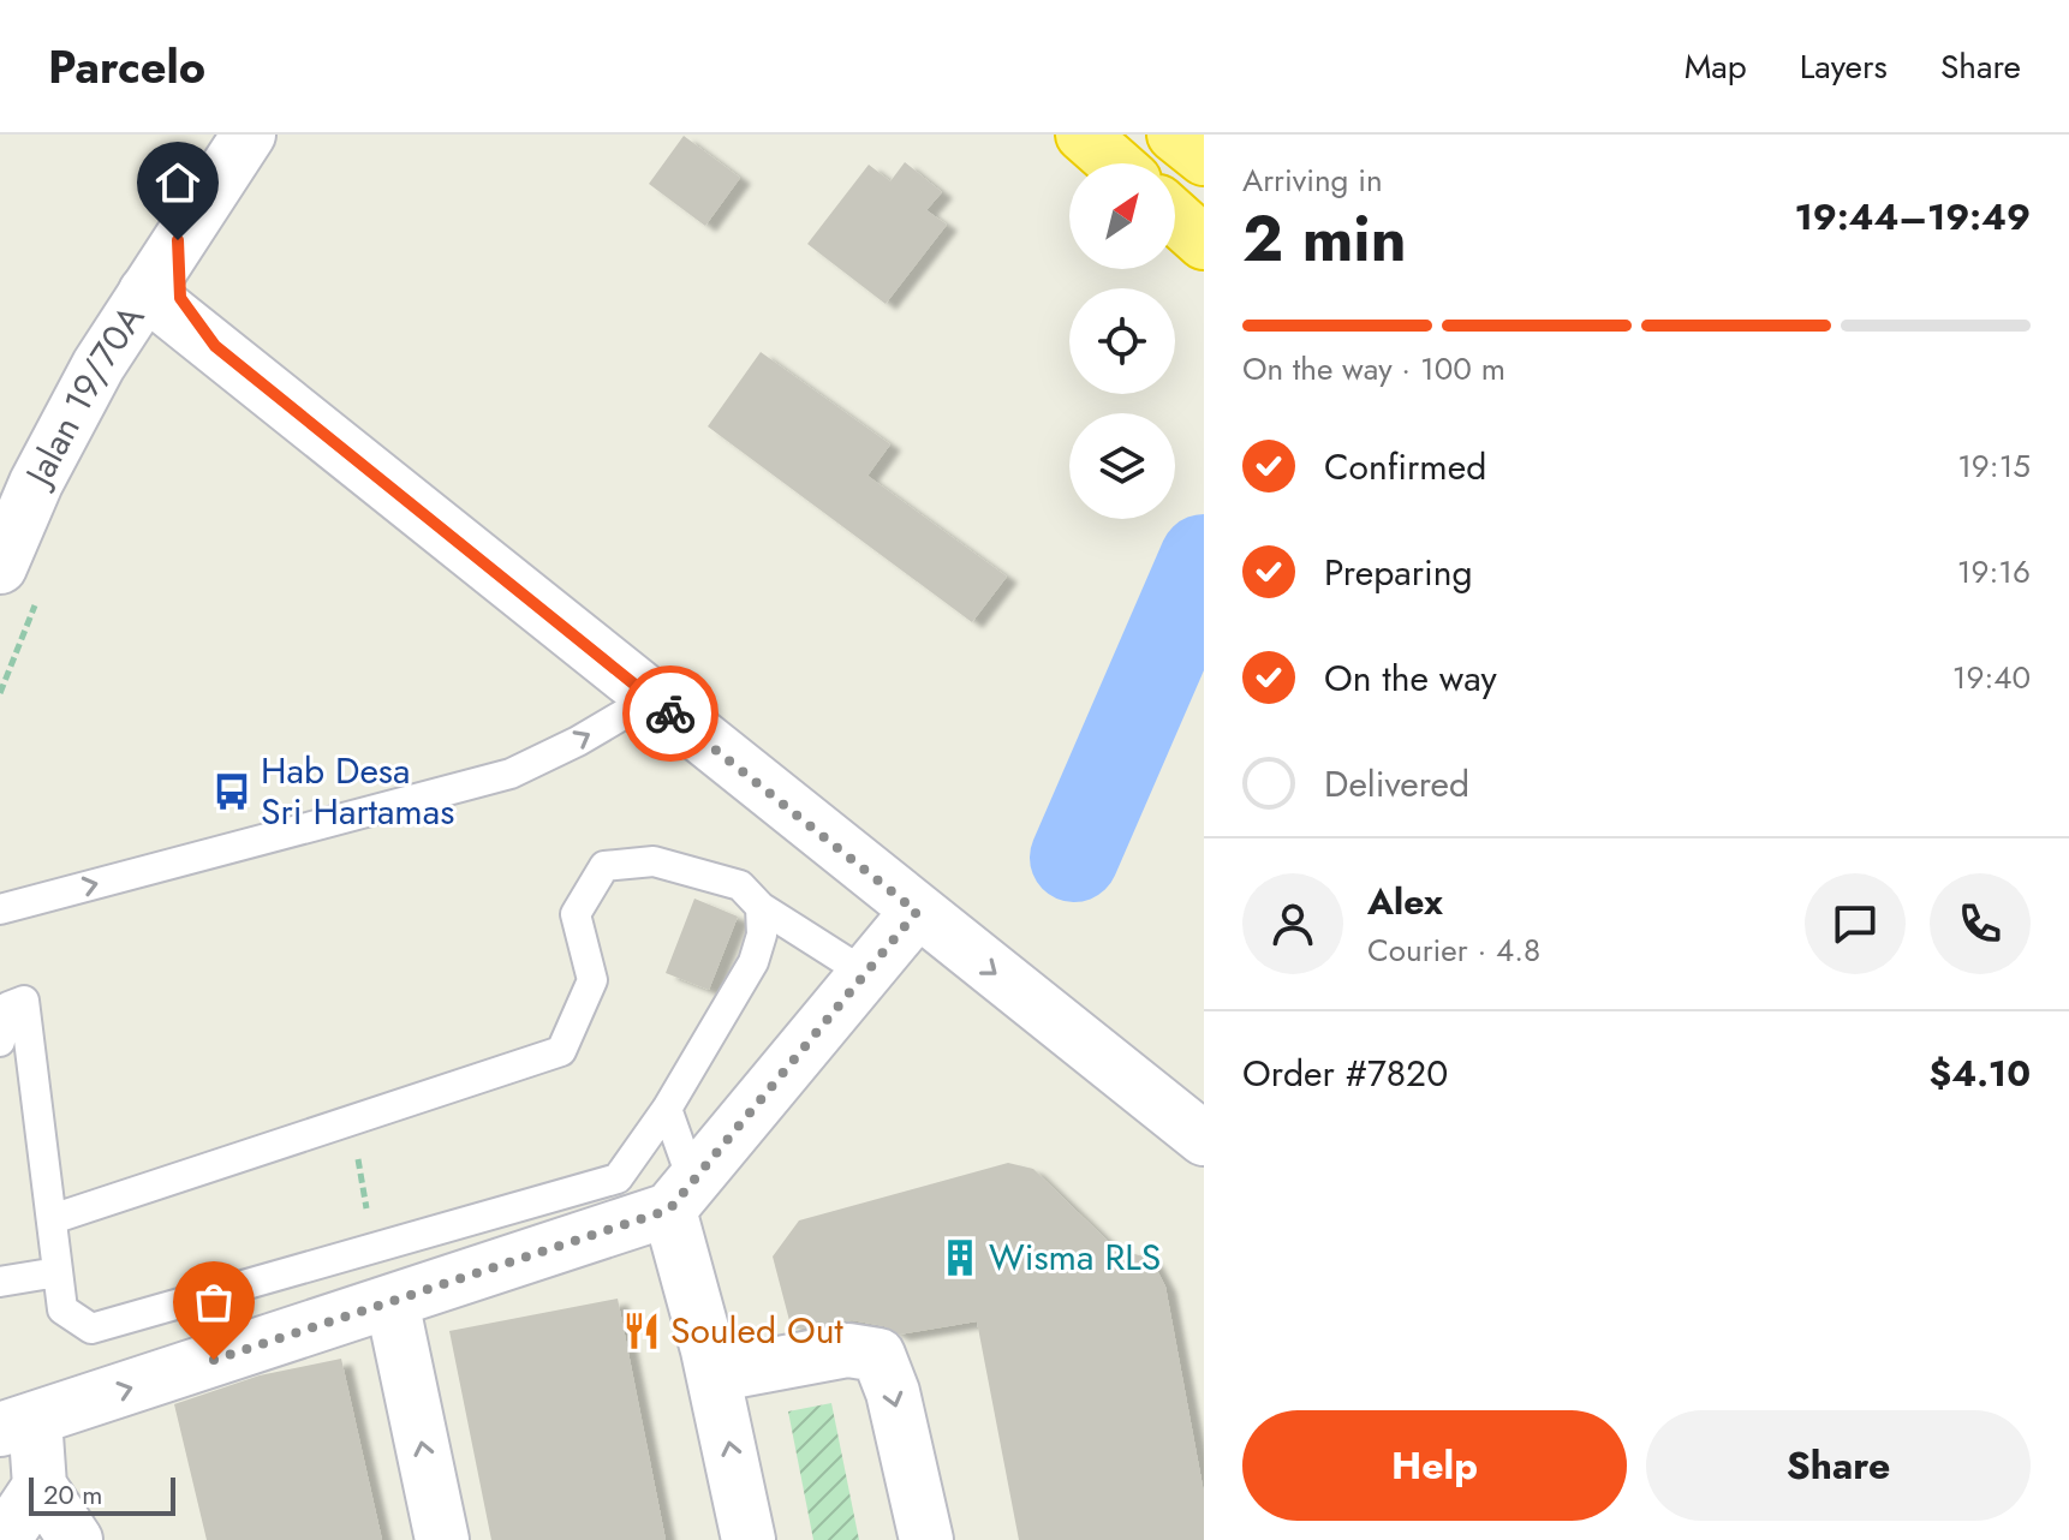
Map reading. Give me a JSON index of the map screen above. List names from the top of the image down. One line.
{"streets":{"street":["Jalan 19/70A"]},"places":{"bus stop":["Hab Desa Sri Hartamas"],"building":["Wisma RLS"],"restaurant":["Souled Out"]},"scale_bar":"20 m","north":"top right","page":{"header":"Parcelo","nav":["Map","Layers","Share"],"heading":["2 min","Arriving in","19:44–19:49"],"panel":["Alex","Courier · 4.8","Order #7820","$4.10"],"bar":"On the way · 100 m","list":[["Confirmed","19:15"],["Preparing","19:16"],["On the way","19:40"],"Delivered"],"buttons":["Help","Share"],"scale":"20 m"}}
